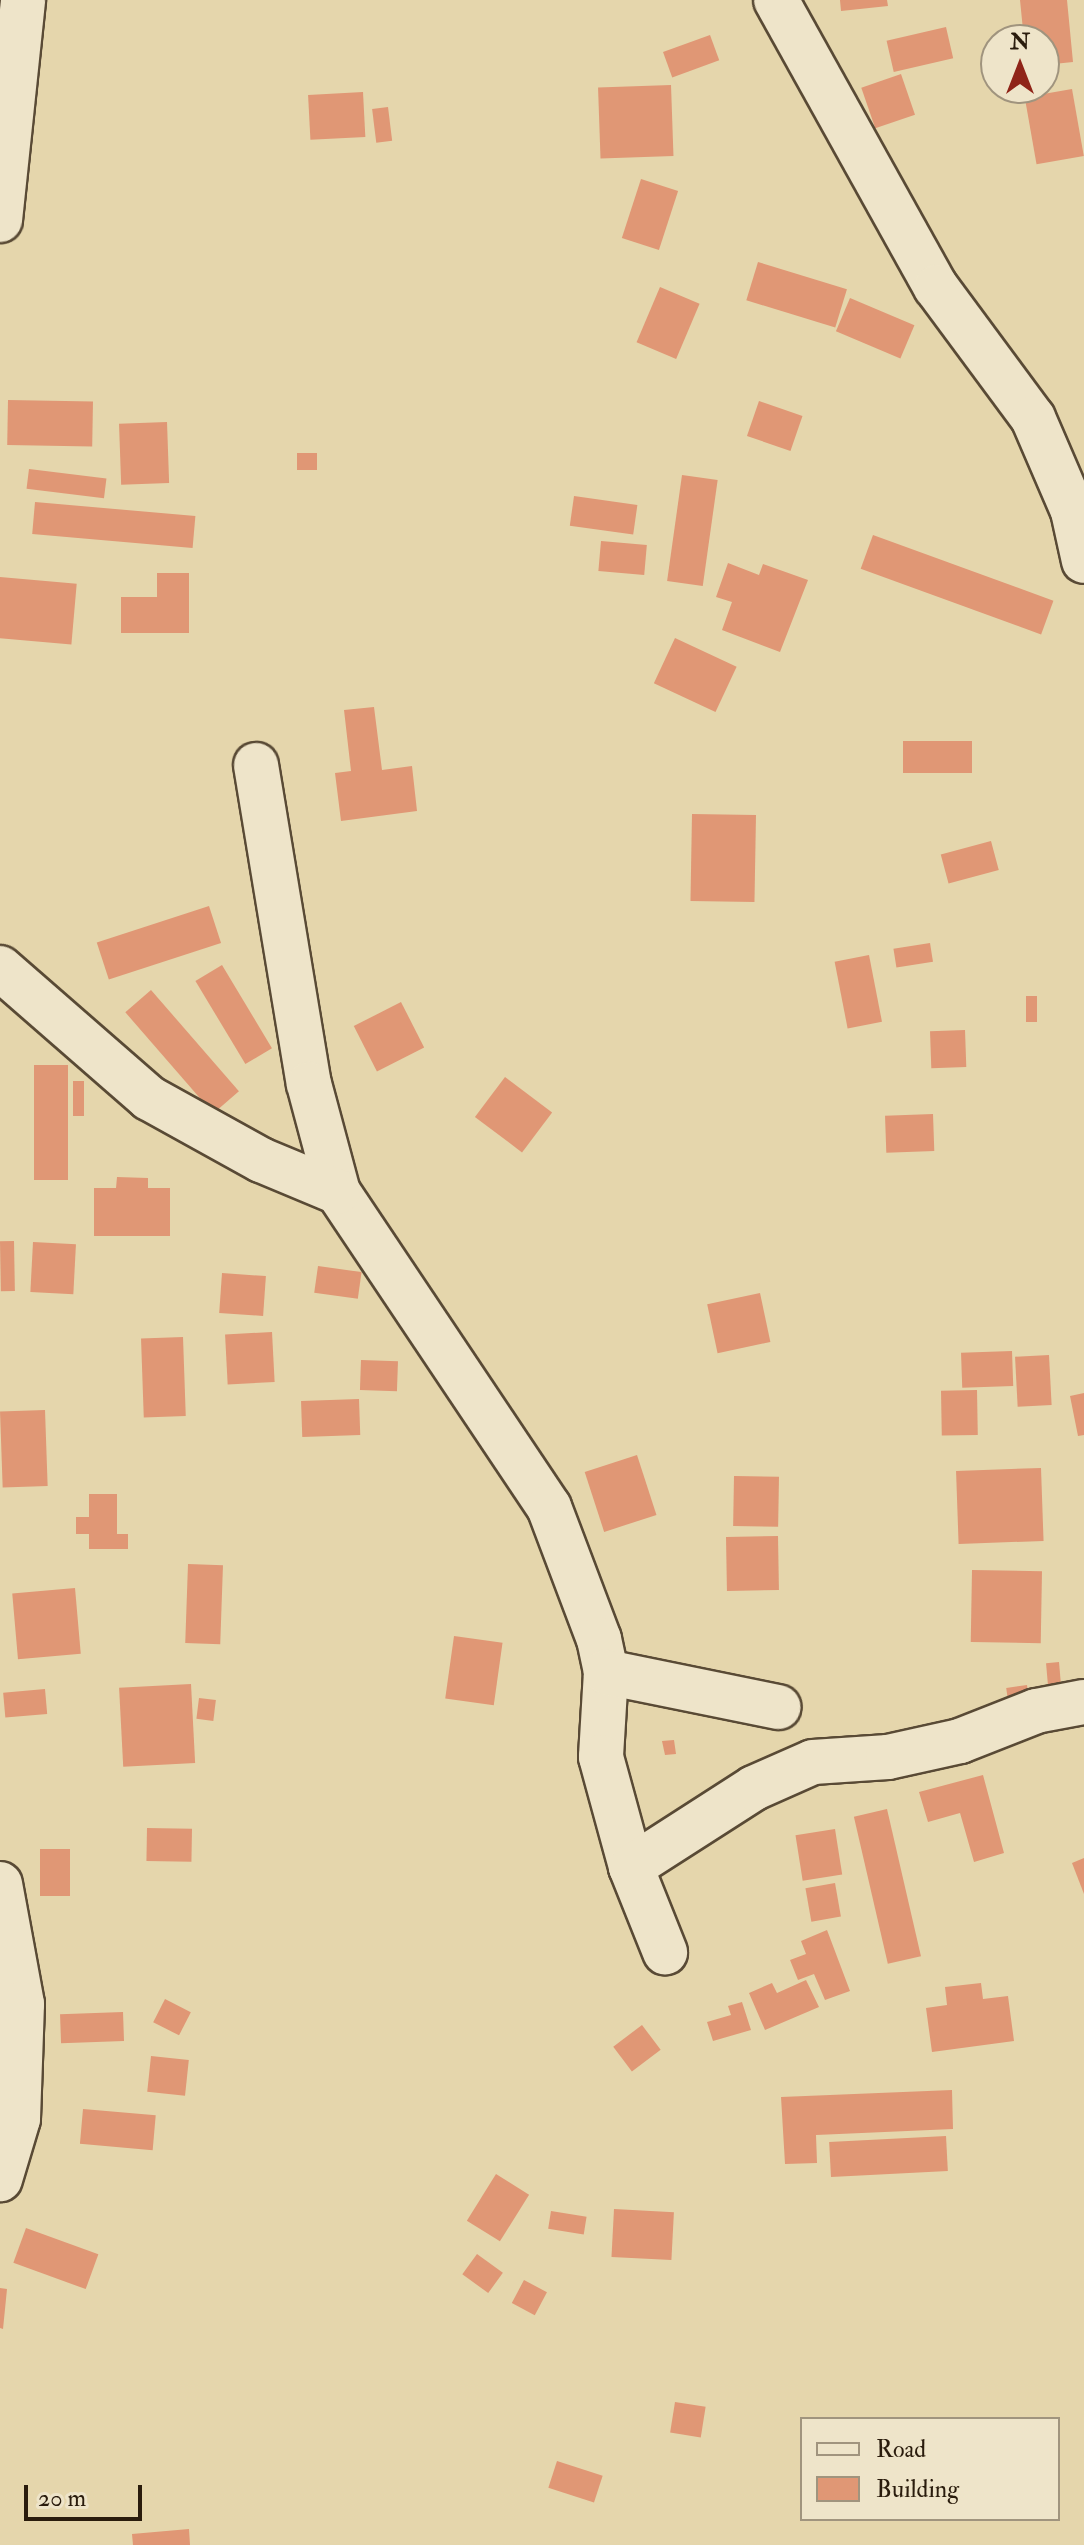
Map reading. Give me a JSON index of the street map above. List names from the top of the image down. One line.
{"legend":["Road","Building"],"scale_bar":"20 m","north":"top"}
